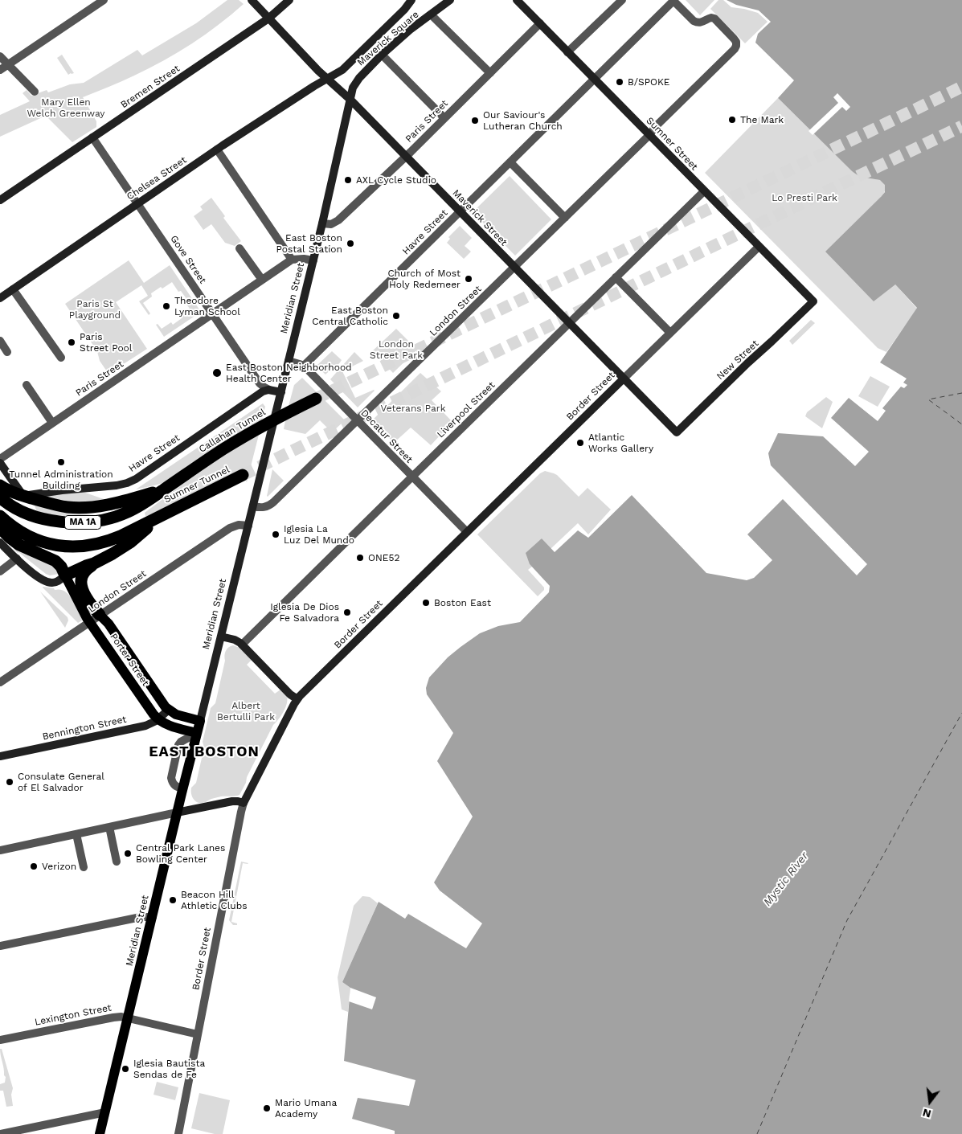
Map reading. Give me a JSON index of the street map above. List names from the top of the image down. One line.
{"streets":{"highway":["Callahan Tunnel","Sumner Tunnel","MA 1A"],"main road":["Maverick Square","Bremen Street","Sumner Street","Chelsea Street","Maverick Street","Havre Street","Meridian Street","New Street","Border Street","Porter Street","Bennington Street"],"street":["Paris Street","Gove Street","London Street","Liverpool Street","Decatur Street","Lexington Street"]},"crossings":[["Maverick Square","Chelsea Street"],["Maverick Square","Maverick Street"],["Maverick Square","Meridian Street"],["Bremen Street","Maverick Street"],["Bremen Street","Gove Street"],["Paris Street","Sumner Street"],["Paris Street","Maverick Street"],["Paris Street","Gove Street"],["Paris Street","Meridian Street"],["Sumner Street","Havre Street"],["Sumner Street","London Street"],["Sumner Street","New Street"],["Sumner Street","Border Street"],["Sumner Street","Liverpool Street"],["Chelsea Street","Maverick Street"],["Chelsea Street","Gove Street"],["Maverick Street","Havre Street"],["Maverick Street","Meridian Street"],["Maverick Street","London Street"],["Maverick Street","New Street"],["Maverick Street","Border Street"],["Maverick Street","Liverpool Street"],["Havre Street","Gove Street"],["Havre Street","London Street"],["Havre Street","Decatur Street"],["Meridian Street","London Street"],["Meridian Street","Decatur Street"],["Meridian Street","Porter Street"],["Meridian Street","Lexington Street"],["London Street","Decatur Street"],["London Street","Porter Street"],["Border Street","Decatur Street"],["Border Street","Lexington Street"],["Liverpool Street","Decatur Street"],["Callahan Tunnel","MA 1A"],["Sumner Tunnel","MA 1A"],["Porter Street","Bennington Street"]],"districts":["EAST BOSTON"],"water":["Mystic River"],"parks":["Mary Ellen Welch Greenway","Lo Presti Park","Paris St Playground","London Street Park","Veterans Park","Albert Bertulli Park"],"places":["B/SPOKE","The Mark","Our Saviour's Lutheran Church","AXL Cycle Studio","East Boston Postal Station","Church of Most Holy Redemeer","Theodore Lyman School","East Boston Central Catholic","Paris Street Pool","East Boston Neighborhood Health Center","Atlantic Works Gallery","Tunnel Administration Building","Iglesia La Luz Del Mundo","ONE52","Boston East","Iglesia De Dios Fe Salvadora","Consulate General of El Salvador","Central Park Lanes Bowling Center","Verizon","Beacon Hill Athletic Clubs","Iglesia Bautista Sendas de Fe","Mario Umana Academy"],"north":"bottom"}
